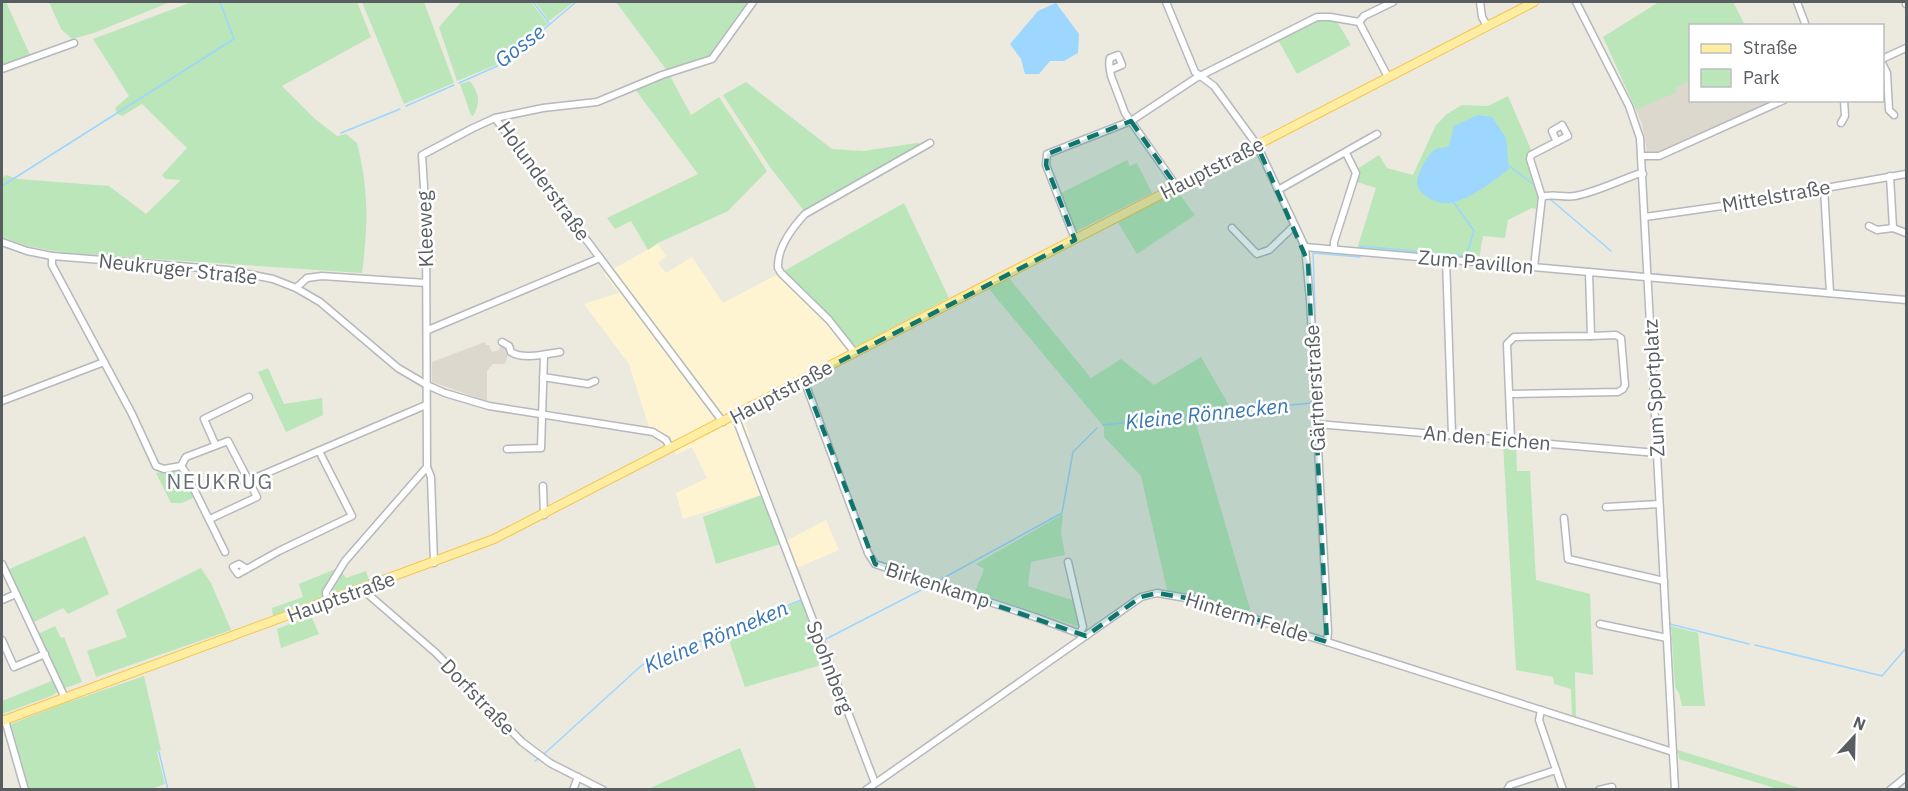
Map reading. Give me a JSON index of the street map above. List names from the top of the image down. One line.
{"streets":{"main road":["Hauptstraße"],"street":["Holunderstraße","Mittelstraße","Kleeweg","Zum Pavillon","Neukruger Straße","Gärtnerstraße","Zum Sportplatz","An den Eichen","Birkenkamp","Hinterm Felde","Spohnberg","Dorfstraße"]},"crossings":[["Hauptstraße","Holunderstraße"],["Hauptstraße","Kleeweg"],["Hauptstraße","Neukruger Straße"],["Hauptstraße","Gärtnerstraße"],["Hauptstraße","Birkenkamp"],["Hauptstraße","Spohnberg"],["Hauptstraße","Dorfstraße"],["Holunderstraße","Kleeweg"],["Mittelstraße","Zum Sportplatz"],["Kleeweg","Neukruger Straße"],["Zum Pavillon","Gärtnerstraße"],["Zum Pavillon","Zum Sportplatz"],["Gärtnerstraße","An den Eichen"],["Gärtnerstraße","Hinterm Felde"],["Zum Sportplatz","An den Eichen"],["Zum Sportplatz","Hinterm Felde"],["Birkenkamp","Hinterm Felde"],["Hinterm Felde","Spohnberg"]],"districts":["NEUKRUG"],"water":["Gosse","Kleine Rönnecken","Kleine Rönneken"],"legend":["Straße","Park"],"north":"top"}
